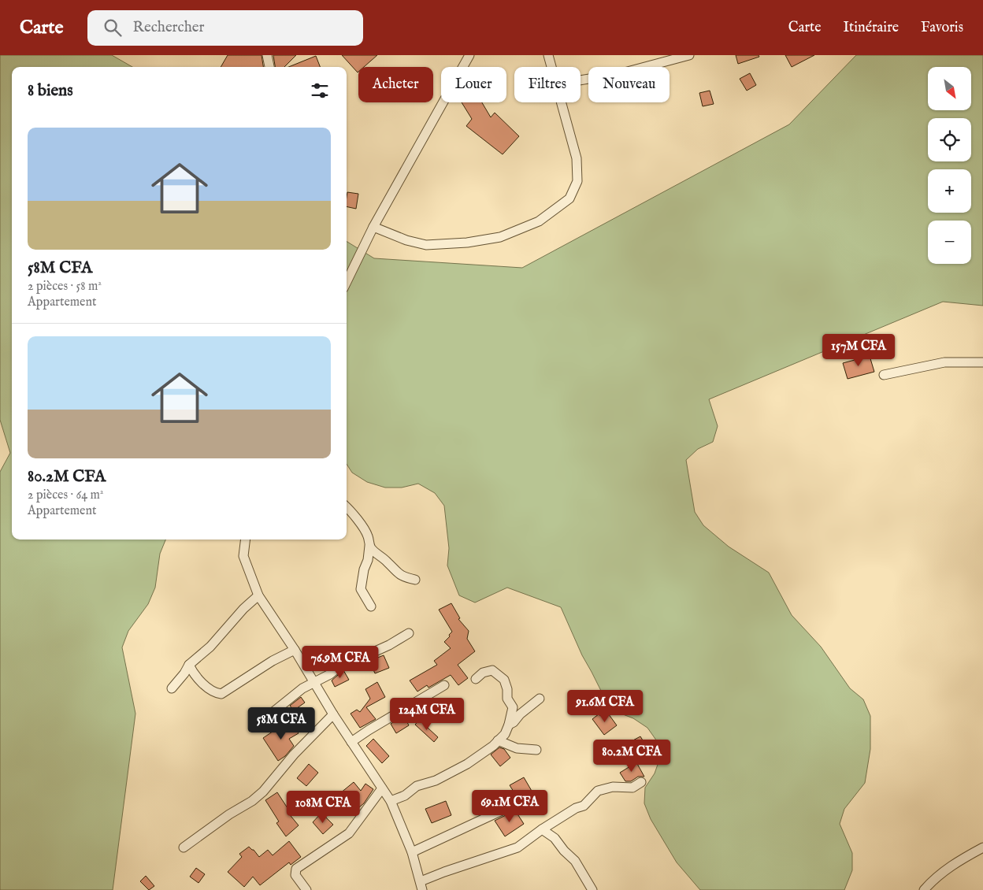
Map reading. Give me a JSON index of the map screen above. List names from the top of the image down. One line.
{"north":"bottom right","page":{"header":"Carte","search":"Rechercher","nav":["Carte","Itinéraire","Favoris"],"map_buttons":["+","−"],"chip":["Acheter","Louer","Filtres","Nouveau"],"heading":"8 biens","list":[{"name":"58M CFA","note":"2 pièces · 58 m² · Appartement"},{"name":"80.2M CFA","note":"2 pièces · 64 m² · Appartement"}],"price":["157M CFA","76.9M CFA","91.6M CFA","124M CFA","58M CFA","80.2M CFA","69.1M CFA","108M CFA"]}}
